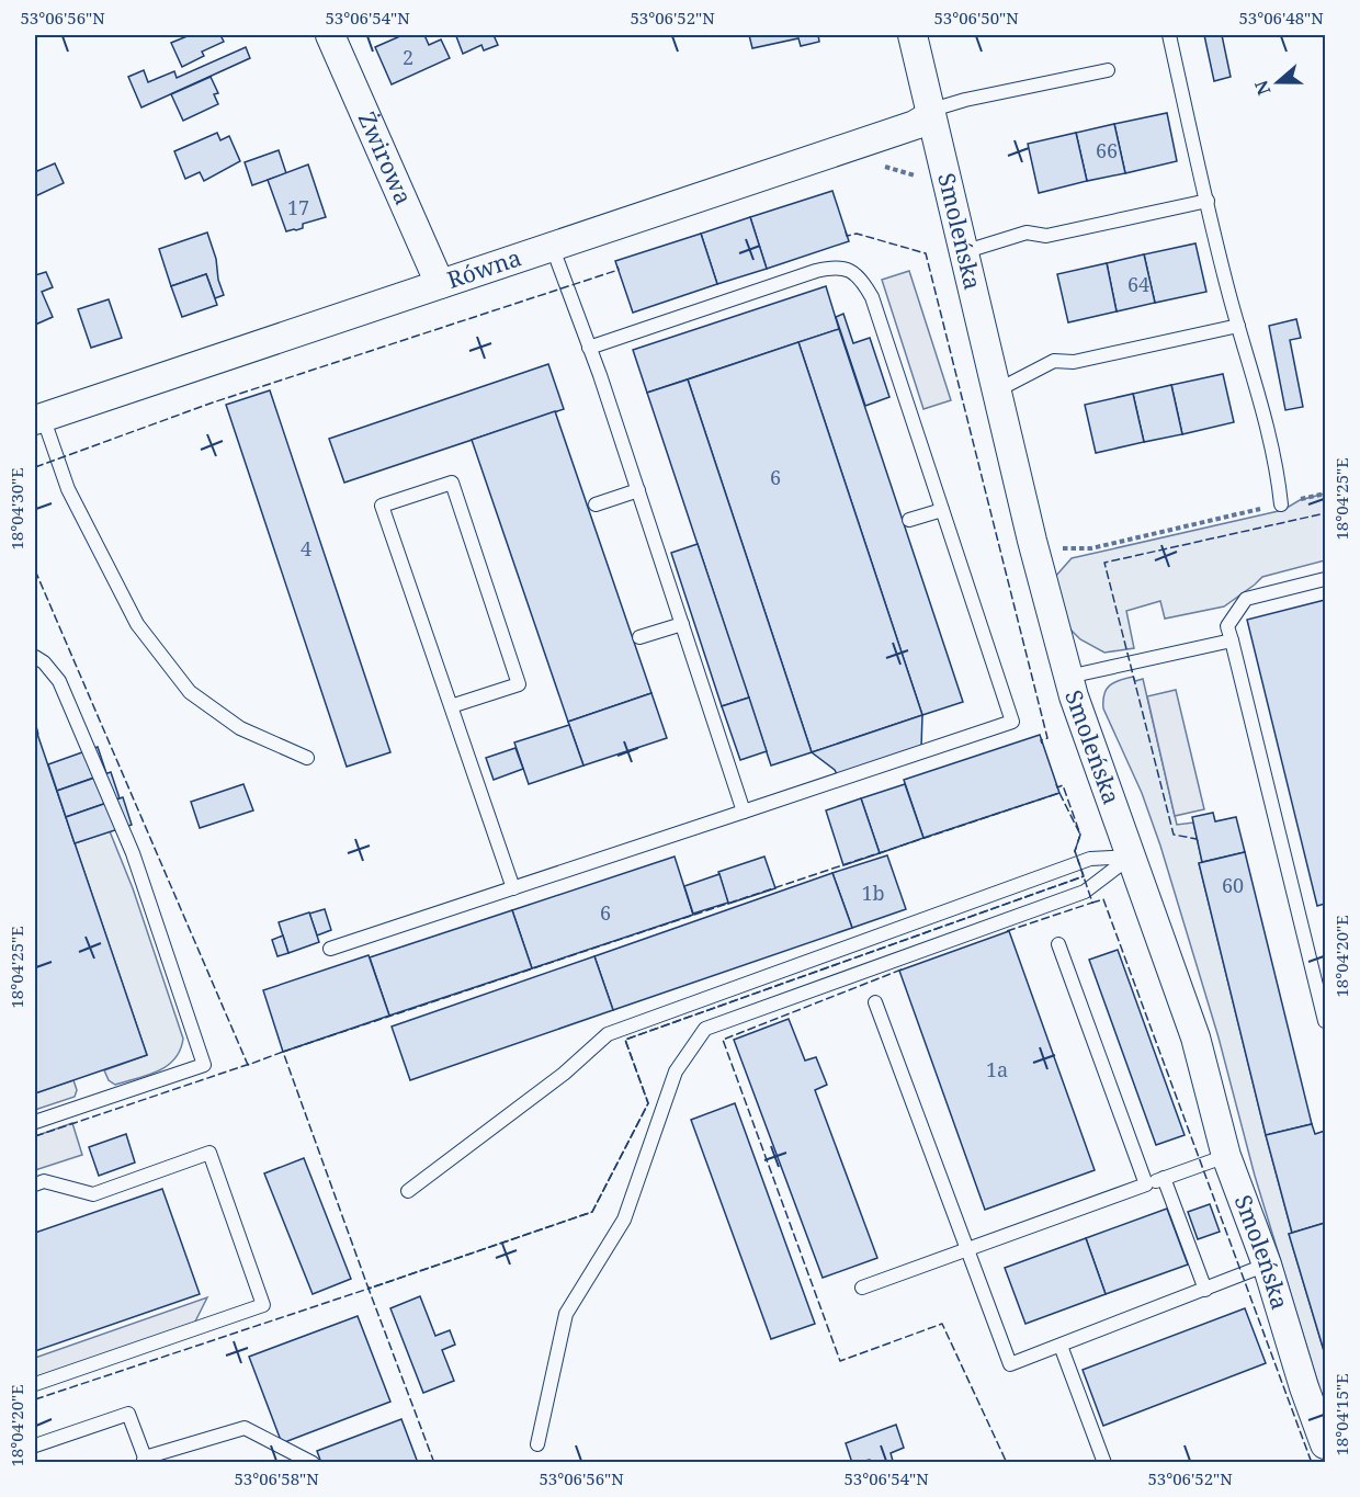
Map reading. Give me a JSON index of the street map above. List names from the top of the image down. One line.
{"streets":{"street":["Żwirowa","Smoleńska","Równa"]},"crossings":[["Żwirowa","Równa"],["Smoleńska","Równa"]],"house_numbers":["2","66","17","64","6","4","60","1b","6","1a"],"north":"left","coordinates":["53°06'56\"N","53°06'54\"N","53°06'52\"N","53°06'50\"N","53°06'48\"N","18°04'25\"E","18°04'30\"E","18°04'20\"E","18°04'15\"E","53°06'58\"N"]}
